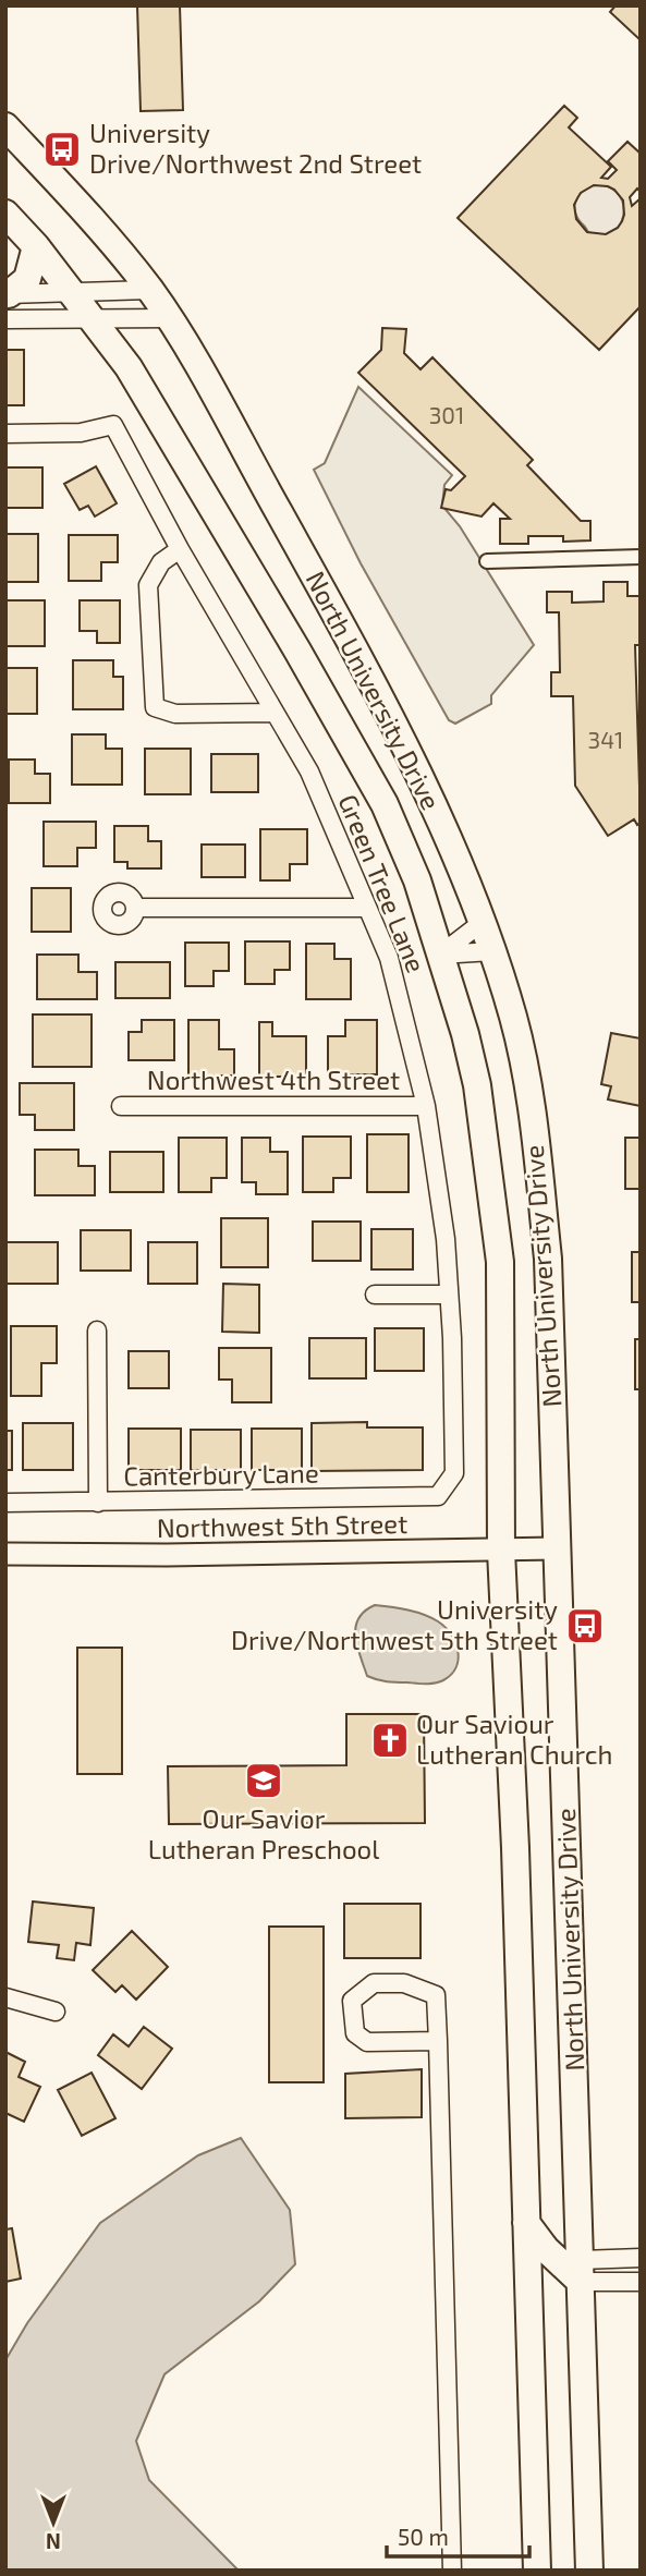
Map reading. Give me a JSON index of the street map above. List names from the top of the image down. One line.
{"streets":{"main road":["North University Drive"],"street":["Green Tree Lane","Northwest 4th Street","Canterbury Lane","Northwest 5th Street"]},"crossings":[["North University Drive","Northwest 5th Street"],["Green Tree Lane","Northwest 4th Street"],["Green Tree Lane","Canterbury Lane"]],"places":{"bus stop":["University Drive/Northwest 2nd Street","University Drive/Northwest 5th Street"],"church":["Our Saviour Lutheran Church"],"school or university":["Our Savior Lutheran Preschool"]},"house_numbers":["301","341"],"scale_bar":"50 m","north":"bottom"}
